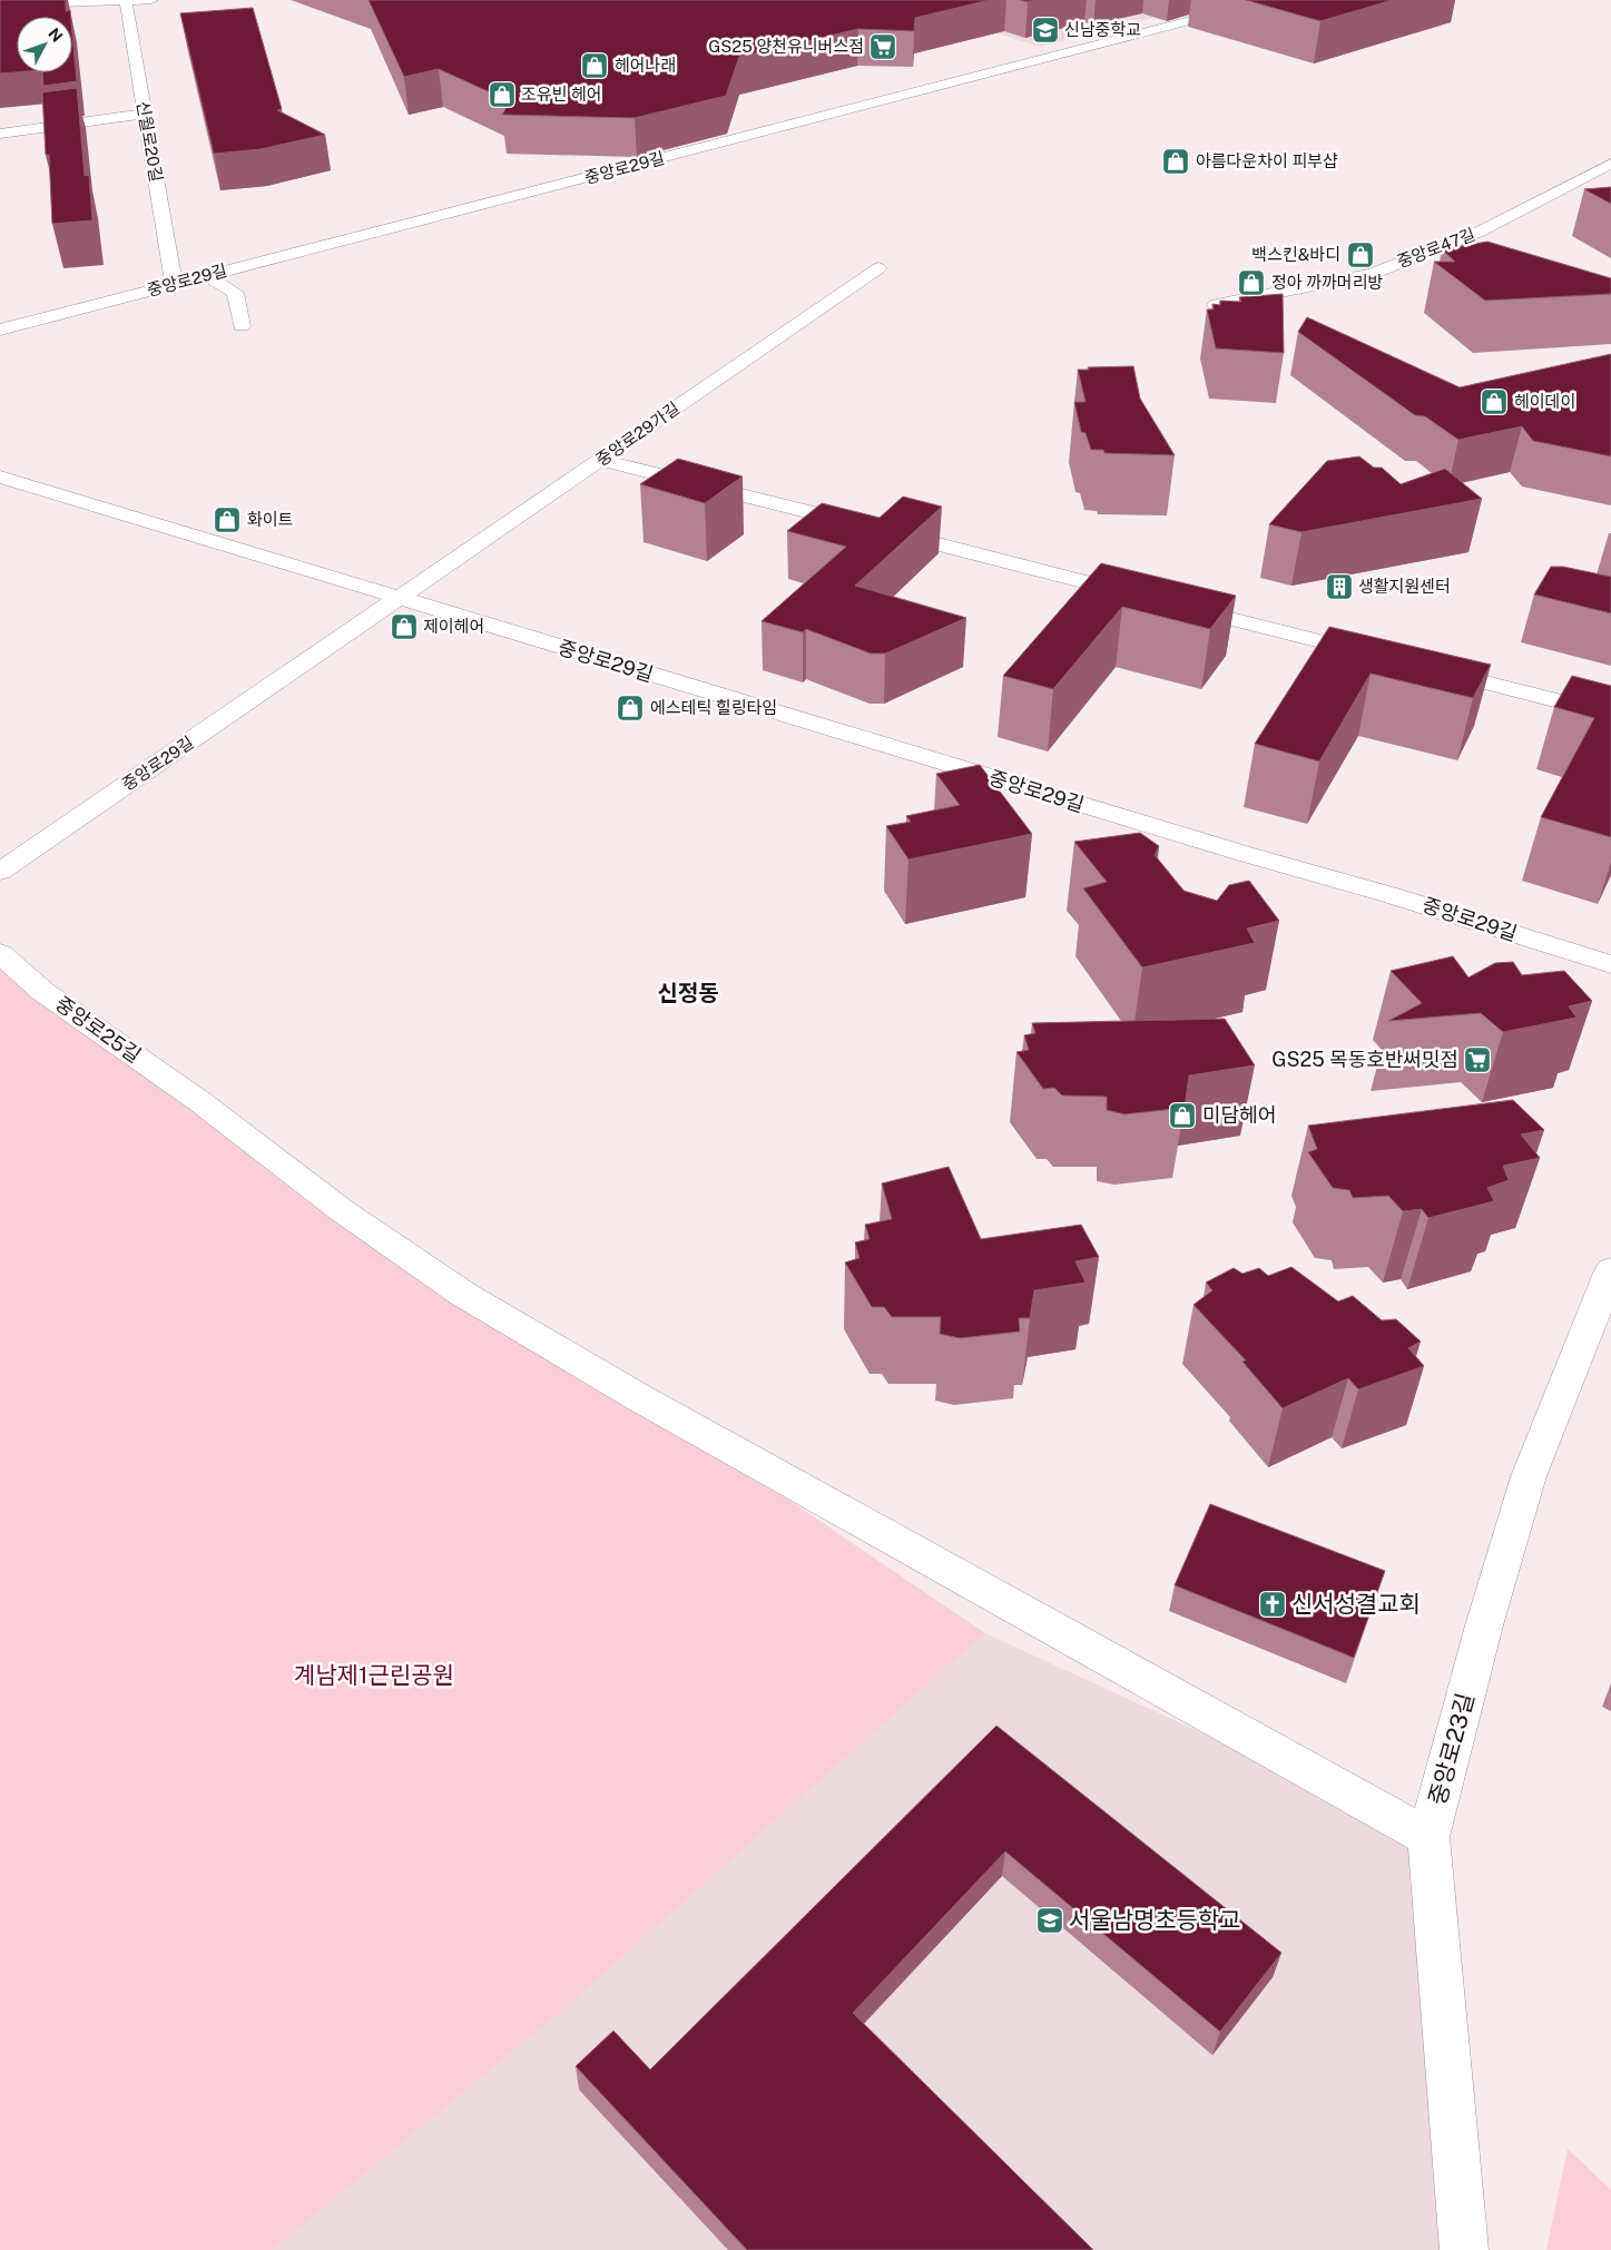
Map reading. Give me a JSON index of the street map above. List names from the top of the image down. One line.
{"streets":{"street":["신월로20길","중앙로29길","중앙로47길","중앙로29가길","중앙로25길","중앙로23길"]},"crossings":[["신월로20길","중앙로29길"],["중앙로29길","중앙로29가길"],["중앙로25길","중앙로23길"]],"districts":["신정동"],"parks":["계남제1근린공원"],"places":{"school or university":["신남중학교","서울남명초등학교"],"supermarket":["GS25 양천유니버스점","GS25 목동호반써밋점"],"shop":["헤어나래","조유빈 헤어","아름다운차이 피부샵","백스킨&바디","정아 까까머리방","헤이데이","화이트","제이헤어","에스테틱 힐링타임","미담헤어"],"building":["생활지원센터"],"church":["신서성결교회"]},"north":"top right"}
